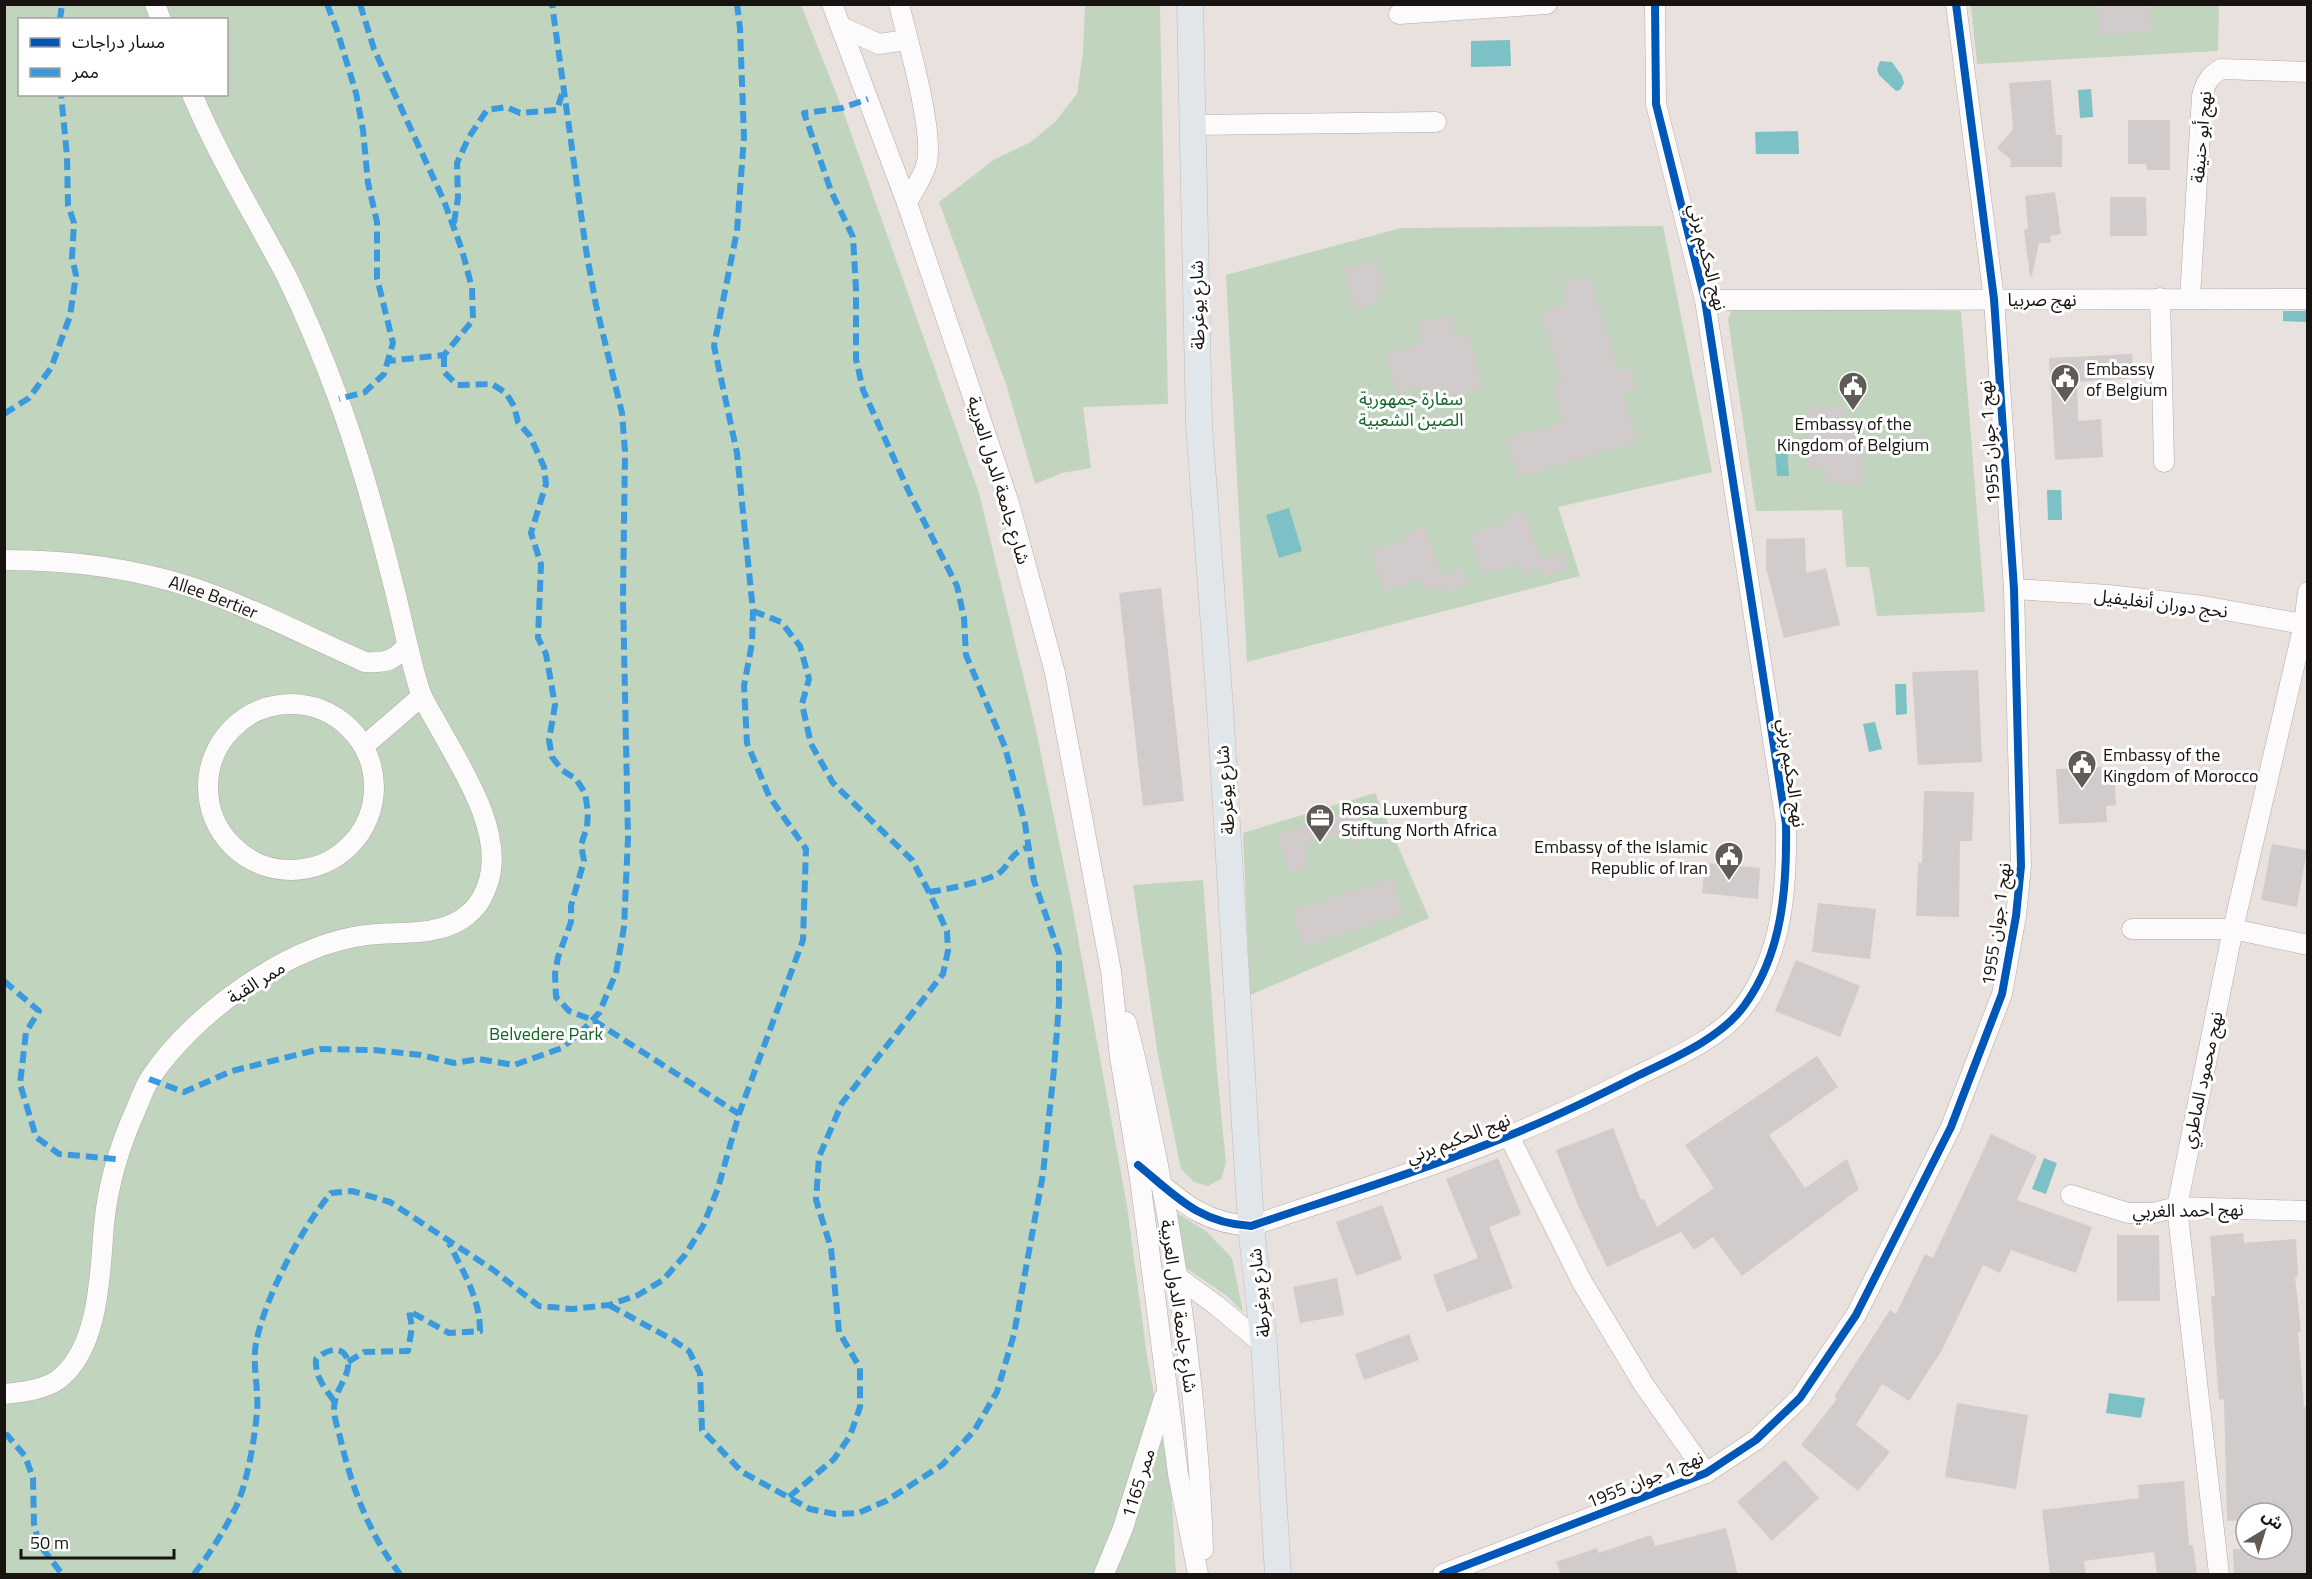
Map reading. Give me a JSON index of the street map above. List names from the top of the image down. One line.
{"streets":{"main road":["شارع يوغرطة"],"street":["نهج أبو حنيفة","نهج الحكيم برني","نهج صربيا","نهج 1 جوان 1955","شارع جامعة الدول العربية","Allee Bertier","نحج دوران أنغليفيل","ممر القبة","نهج محمود الماطري","نهج احمد الغربي","ممر 1165"]},"crossings":[["نهج أبو حنيفة","نهج صربيا"],["نهج الحكيم برني","نهج صربيا"],["نهج الحكيم برني","شارع يوغرطة"],["نهج صربيا","نهج 1 جوان 1955"],["نهج 1 جوان 1955","نحج دوران أنغليفيل"],["شارع جامعة الدول العربية","ممر 1165"],["Allee Bertier","ممر القبة"],["نحج دوران أنغليفيل","نهج محمود الماطري"],["نهج محمود الماطري","نهج احمد الغربي"]],"parks":["سفارة جمهورية الصين الشعبية","Belvedere Park"],"places":{"public building":["Embassy of Belgium","Embassy of the Kingdom of Belgium","Embassy of the Kingdom of Morocco","Embassy of the Islamic Republic of Iran"],"office":["Rosa Luxemburg Stiftung North Africa"]},"legend":["مسار دراجات","ممر"],"scale_bar":"50 m","north":"top right"}
